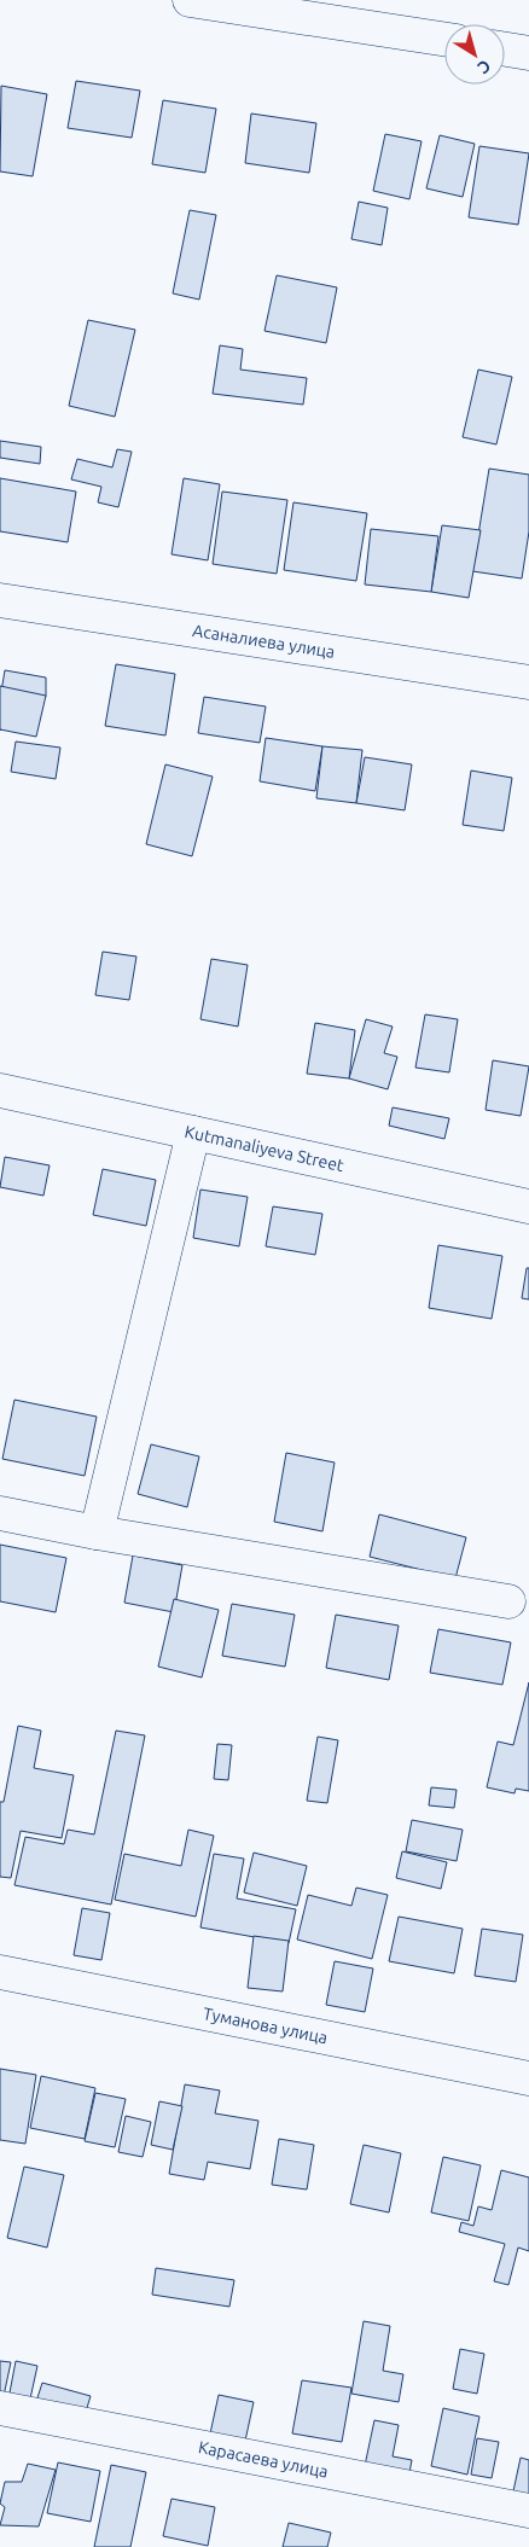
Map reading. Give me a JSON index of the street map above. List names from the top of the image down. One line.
{"streets":{"street":["Асаналиева улица","Kutmanaliyeva Street","Туманова улица","Карасаева улица"]},"north":"bottom right"}
